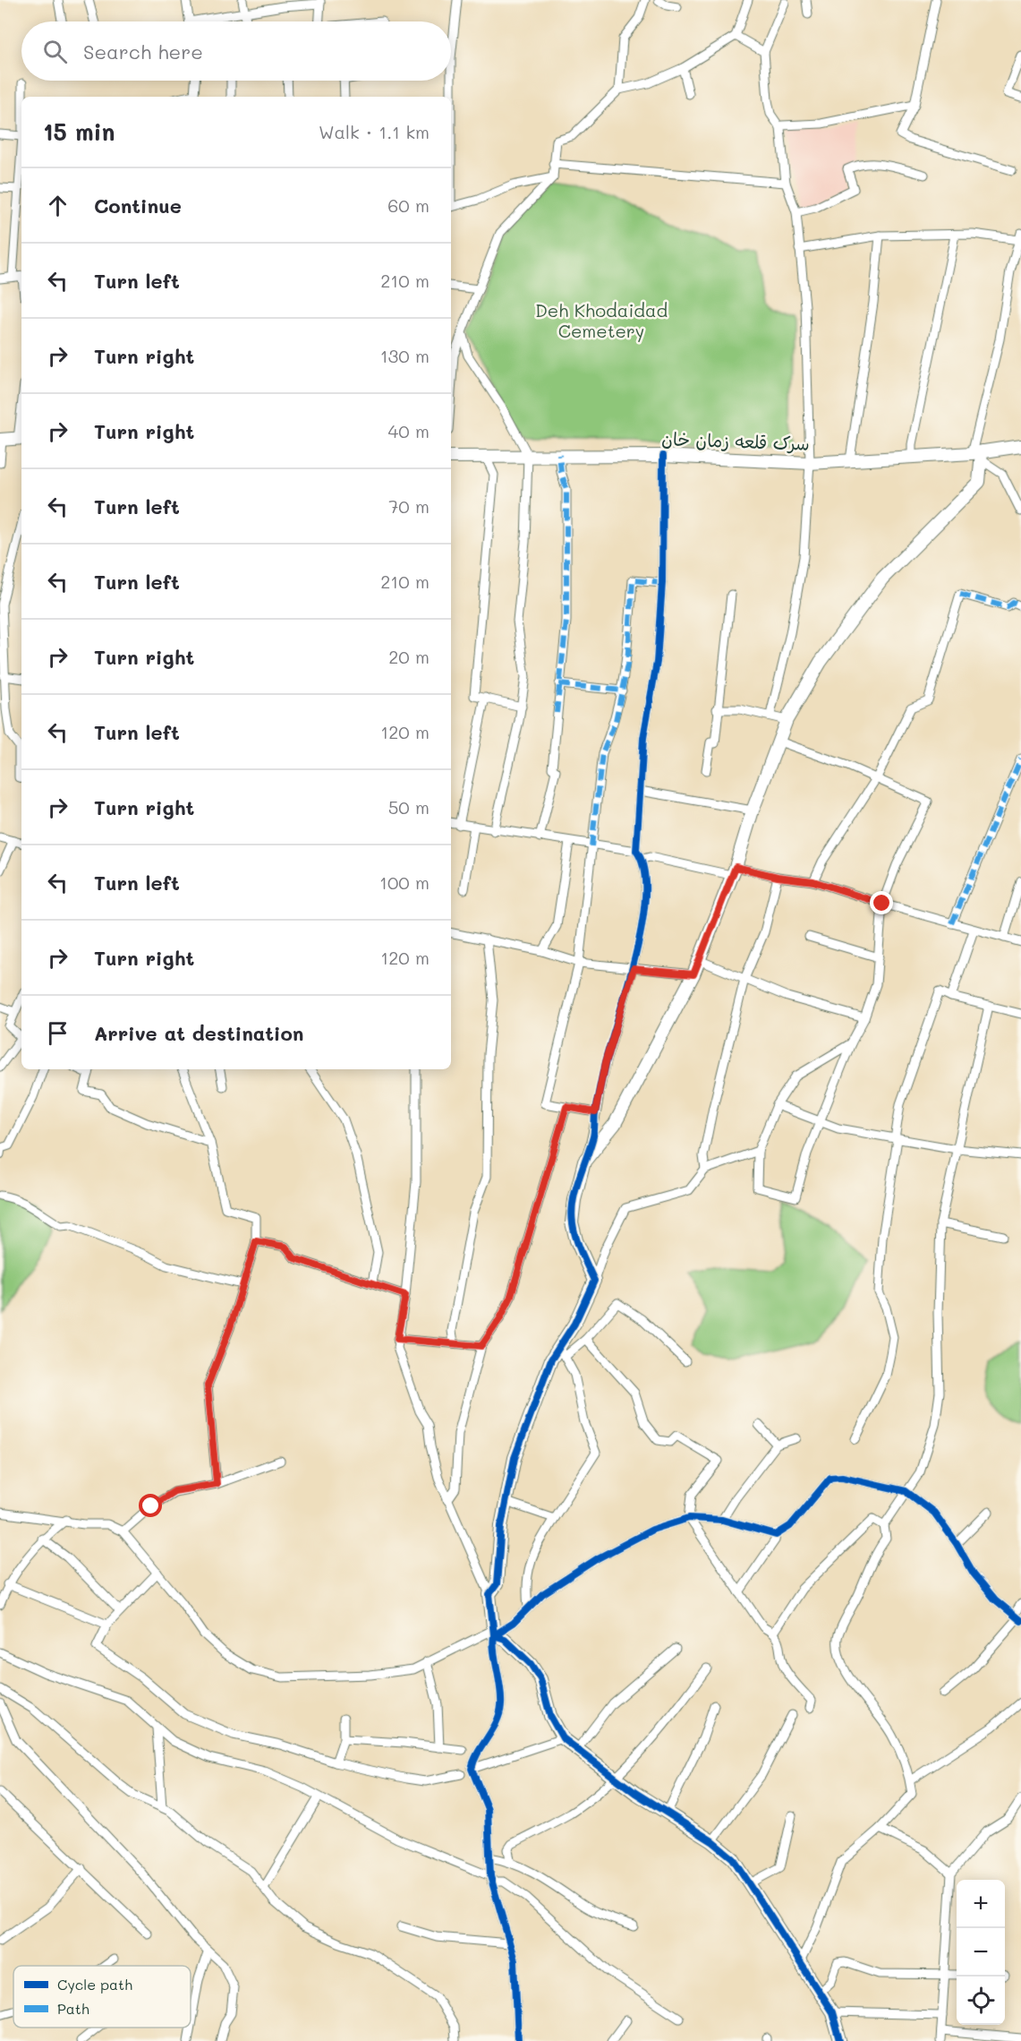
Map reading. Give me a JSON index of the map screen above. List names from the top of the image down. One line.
{"streets":{"street":["سرک قلعه زمان خان"]},"parks":["Deh Khodaidad Cemetery"],"legend":["Cycle path","Path"],"page":{"search":"Search here","heading":["15 min","Walk · 1.1 km"],"list":[["Continue","60 m"],["Turn left","210 m"],["Turn right","130 m"],["Turn right","40 m"],["Turn left","70 m"],["Turn left","210 m"],["Turn right","20 m"],["Turn left","120 m"],["Turn right","50 m"],["Turn left","100 m"],["Turn right","120 m"],"Arrive at destination"],"map_buttons":["+","−"]}}
